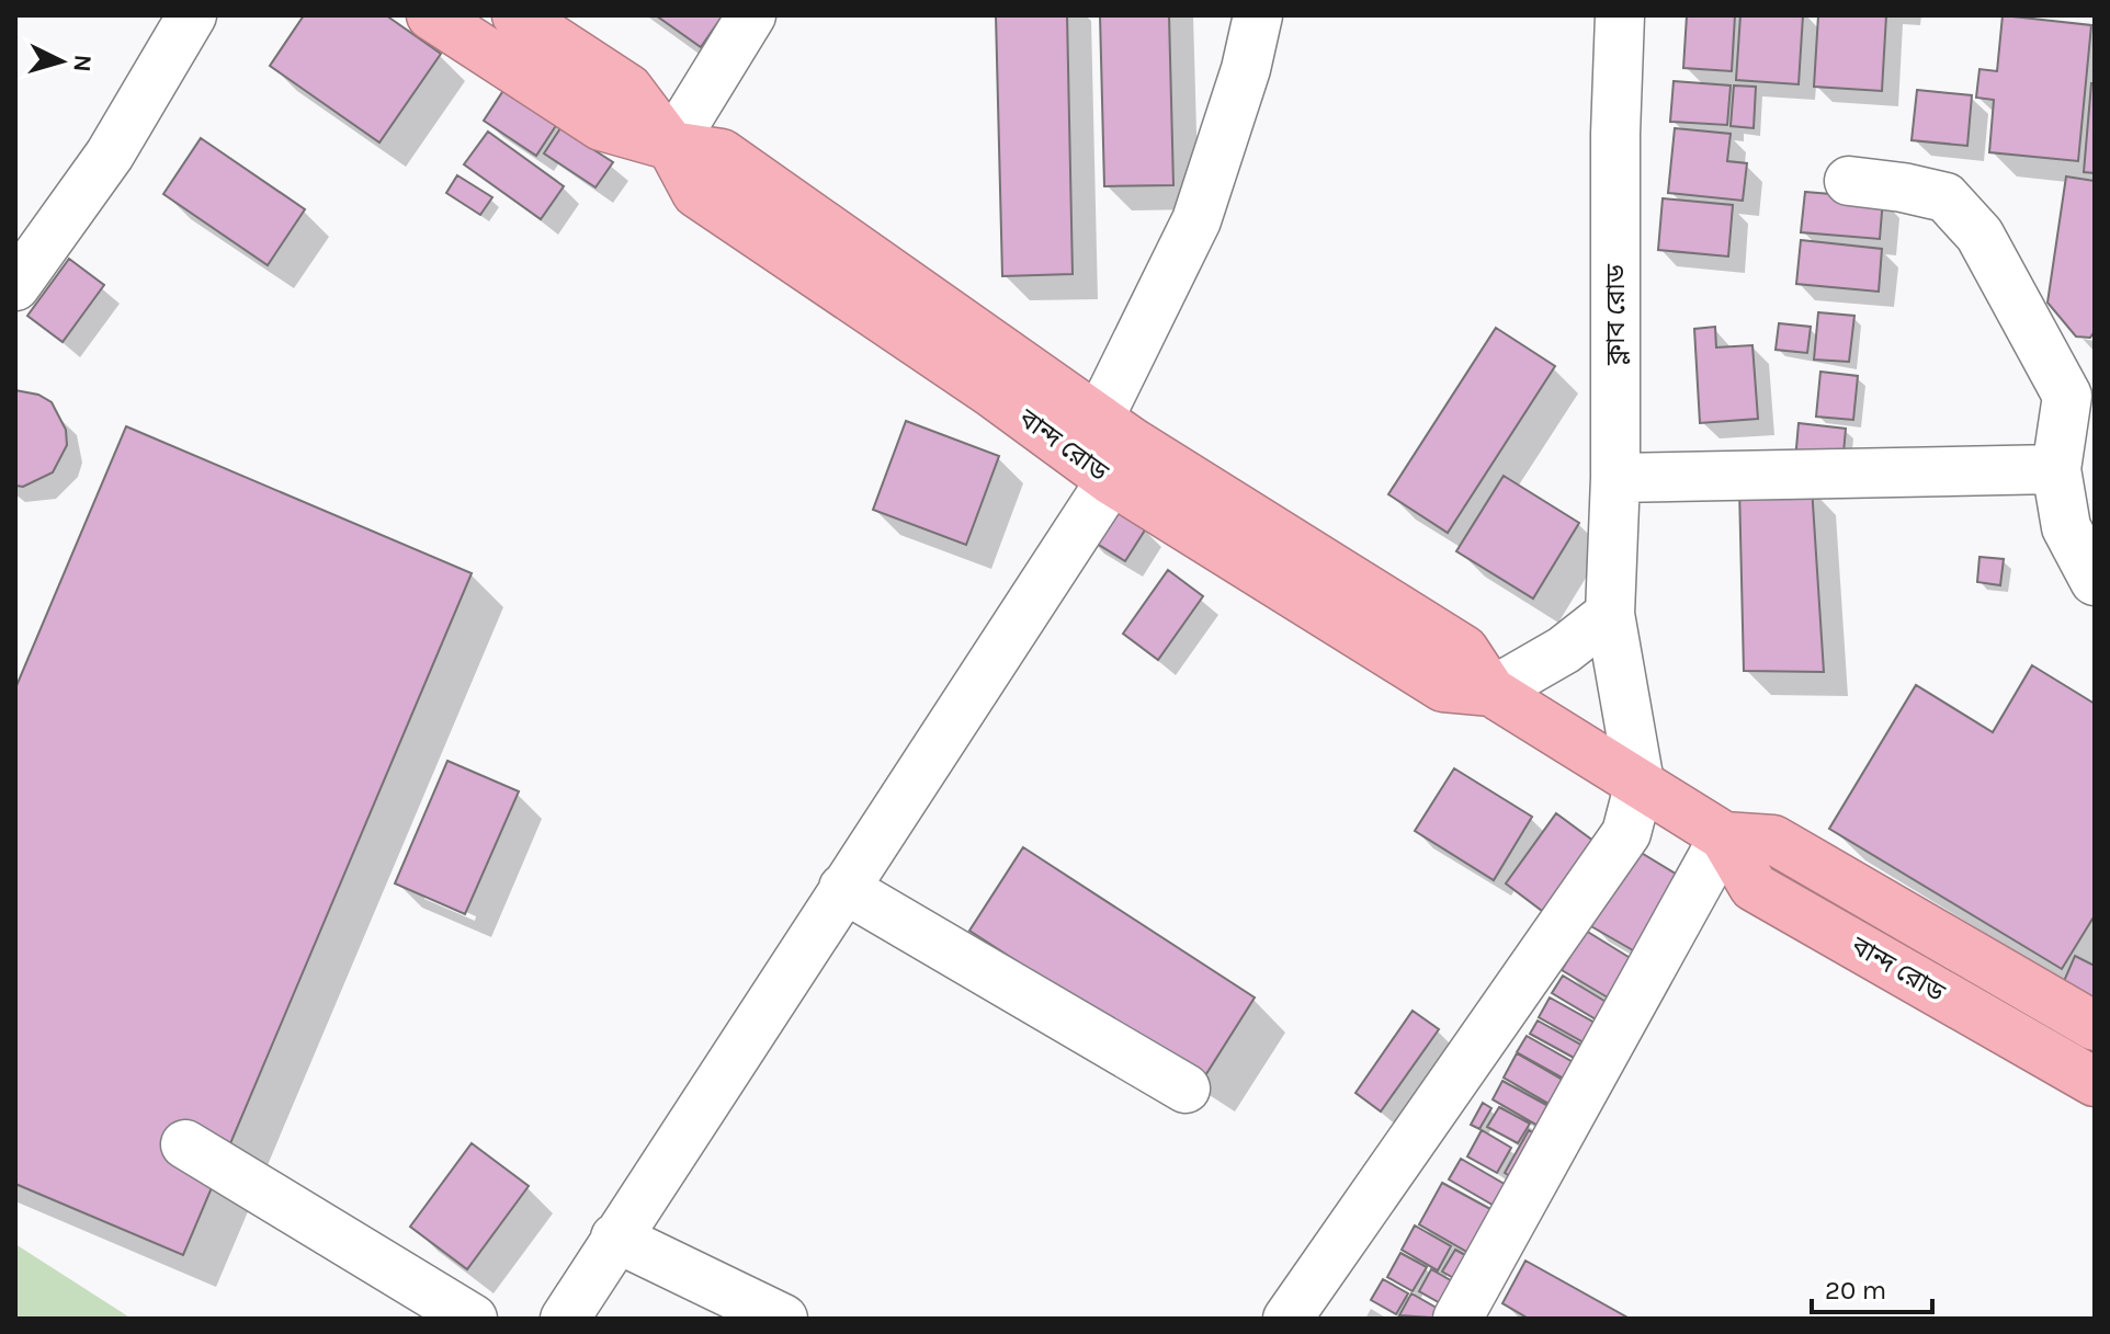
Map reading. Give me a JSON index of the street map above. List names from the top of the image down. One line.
{"streets":{"highway":["বান্দ রোড"],"street":["ক্লাব রোড"]},"crossings":[["ক্লাব রোড","বান্দ রোড"]],"scale_bar":"20 m","north":"right"}
